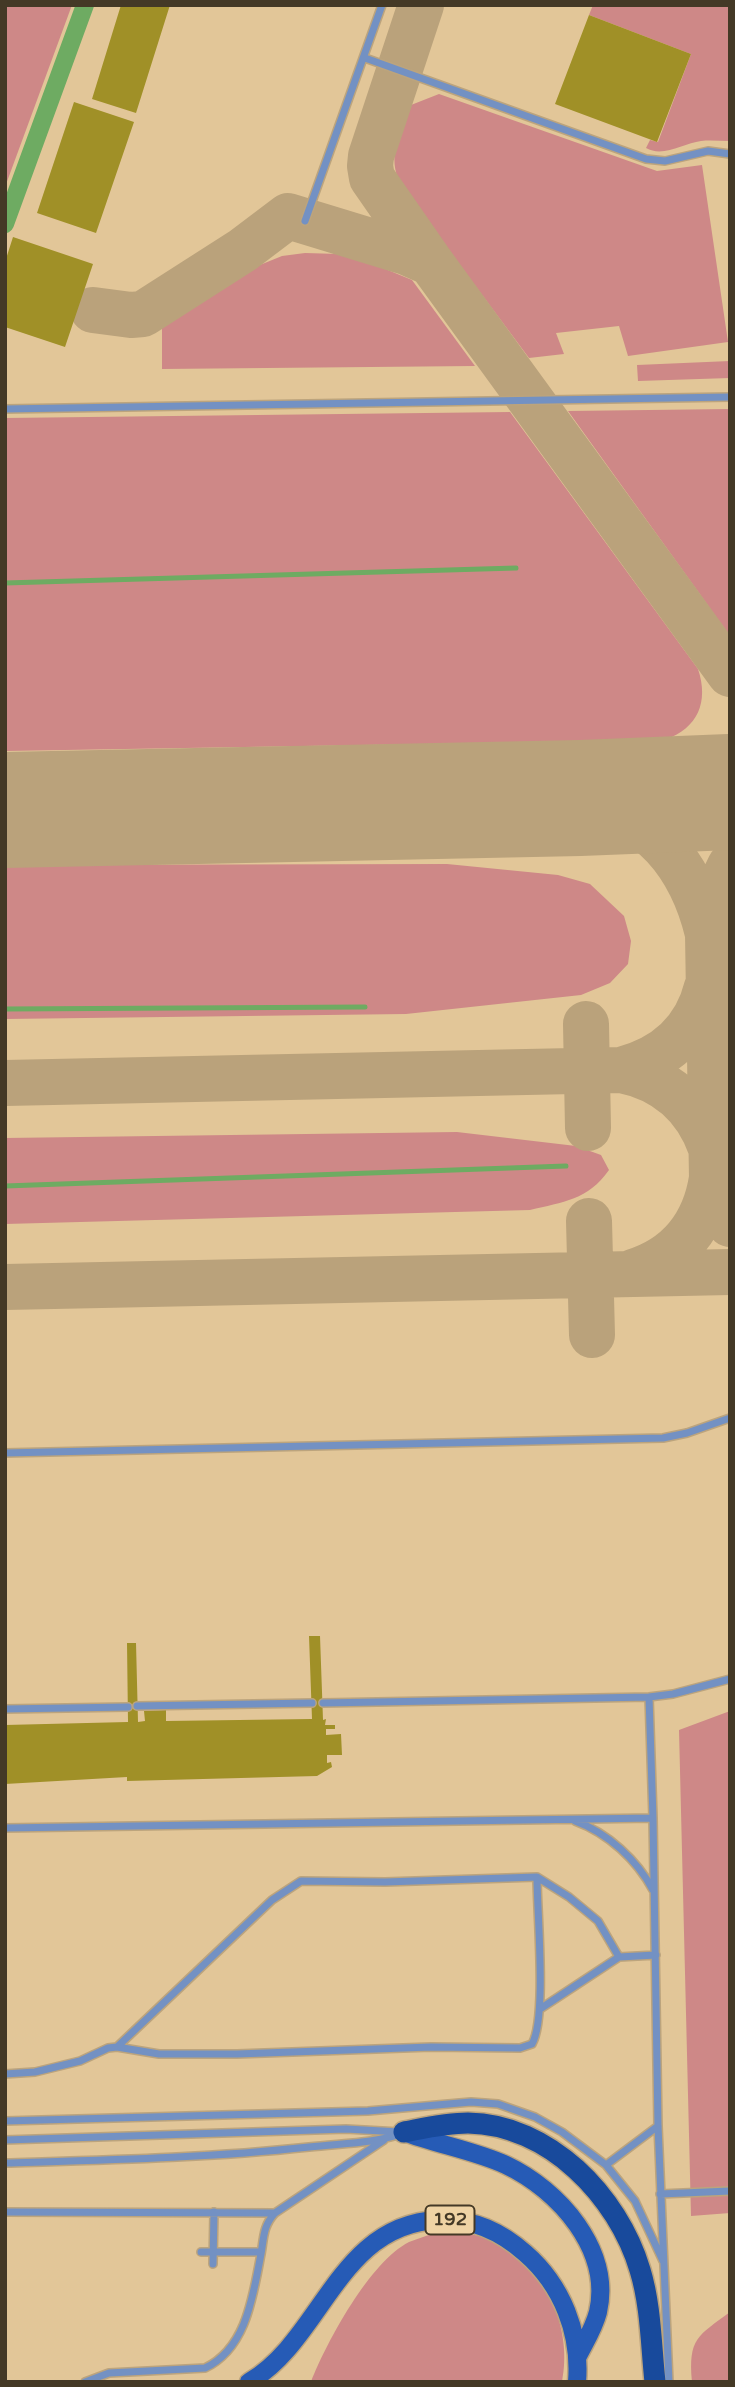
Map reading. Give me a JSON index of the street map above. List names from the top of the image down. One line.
{"streets":{"main road":["192"]}}
